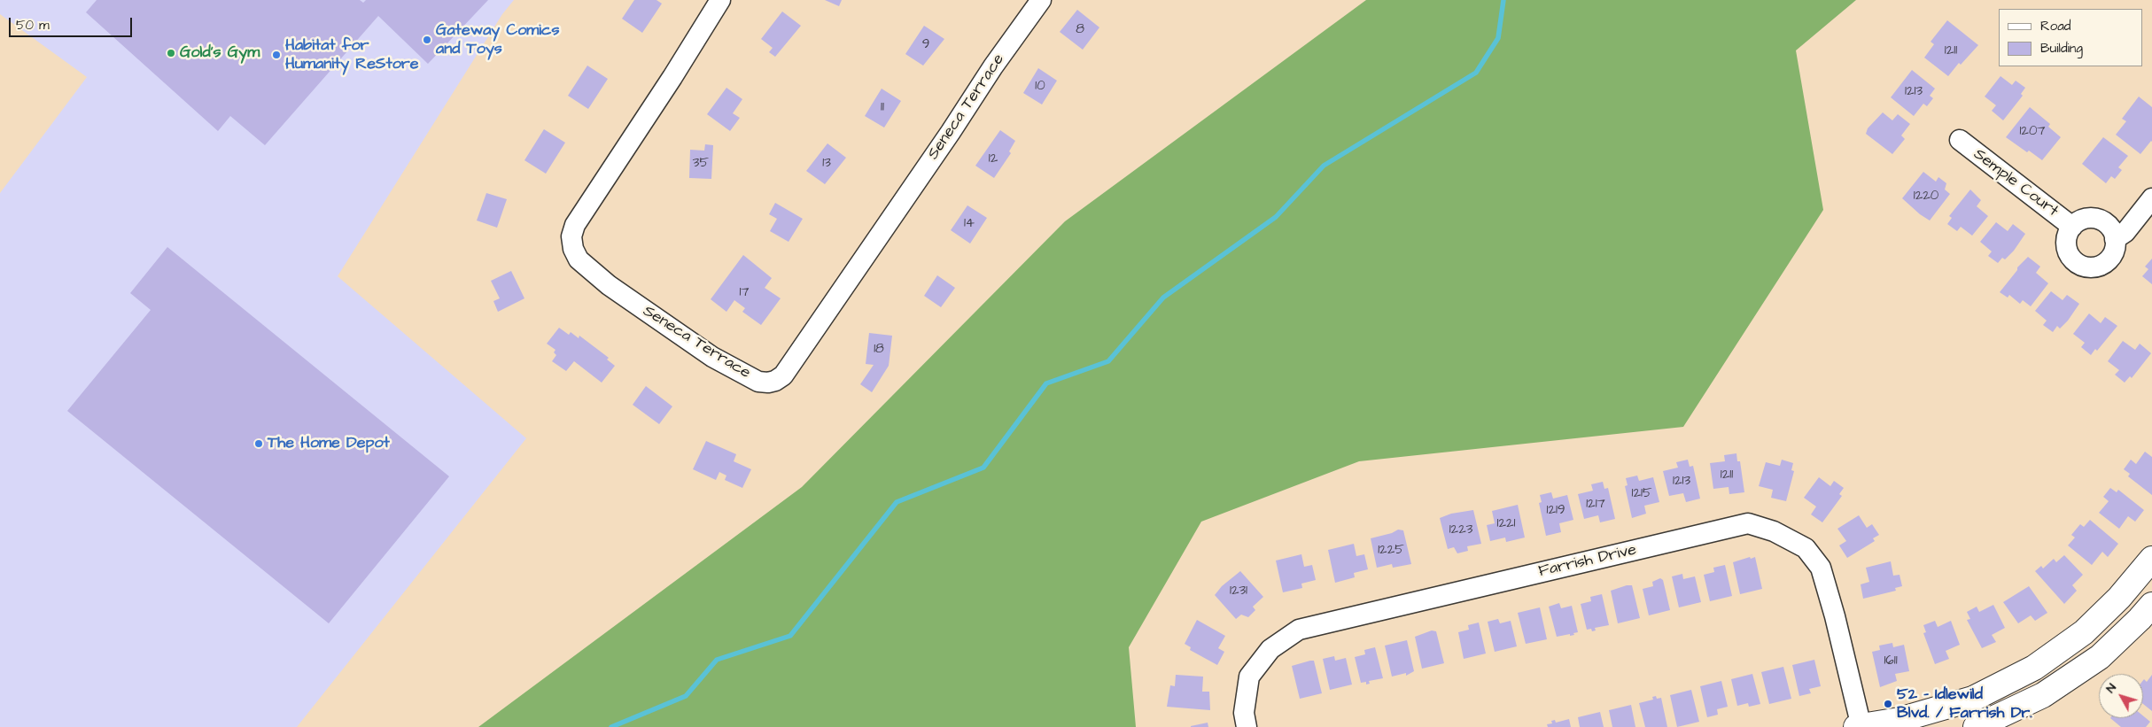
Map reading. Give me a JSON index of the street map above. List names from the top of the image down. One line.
{"streets":{"street":["Seneca Terrace","Semple Court","Farrish Drive"]},"places":["Gateway Comics and Toys","Gold's Gym","Habitat for Humanity ReStore","The Home Depot","52 - Idlewild Blvd. / Farrish Dr."],"house_numbers":["8","9","1211","10","1213","11","1207","12","35","13","1220","14","17","18","1211","1213","1215","1217","1219","1221","1223","1225","1231","1611"],"legend":["Road","Building"],"scale_bar":"50 m","north":"top left"}
